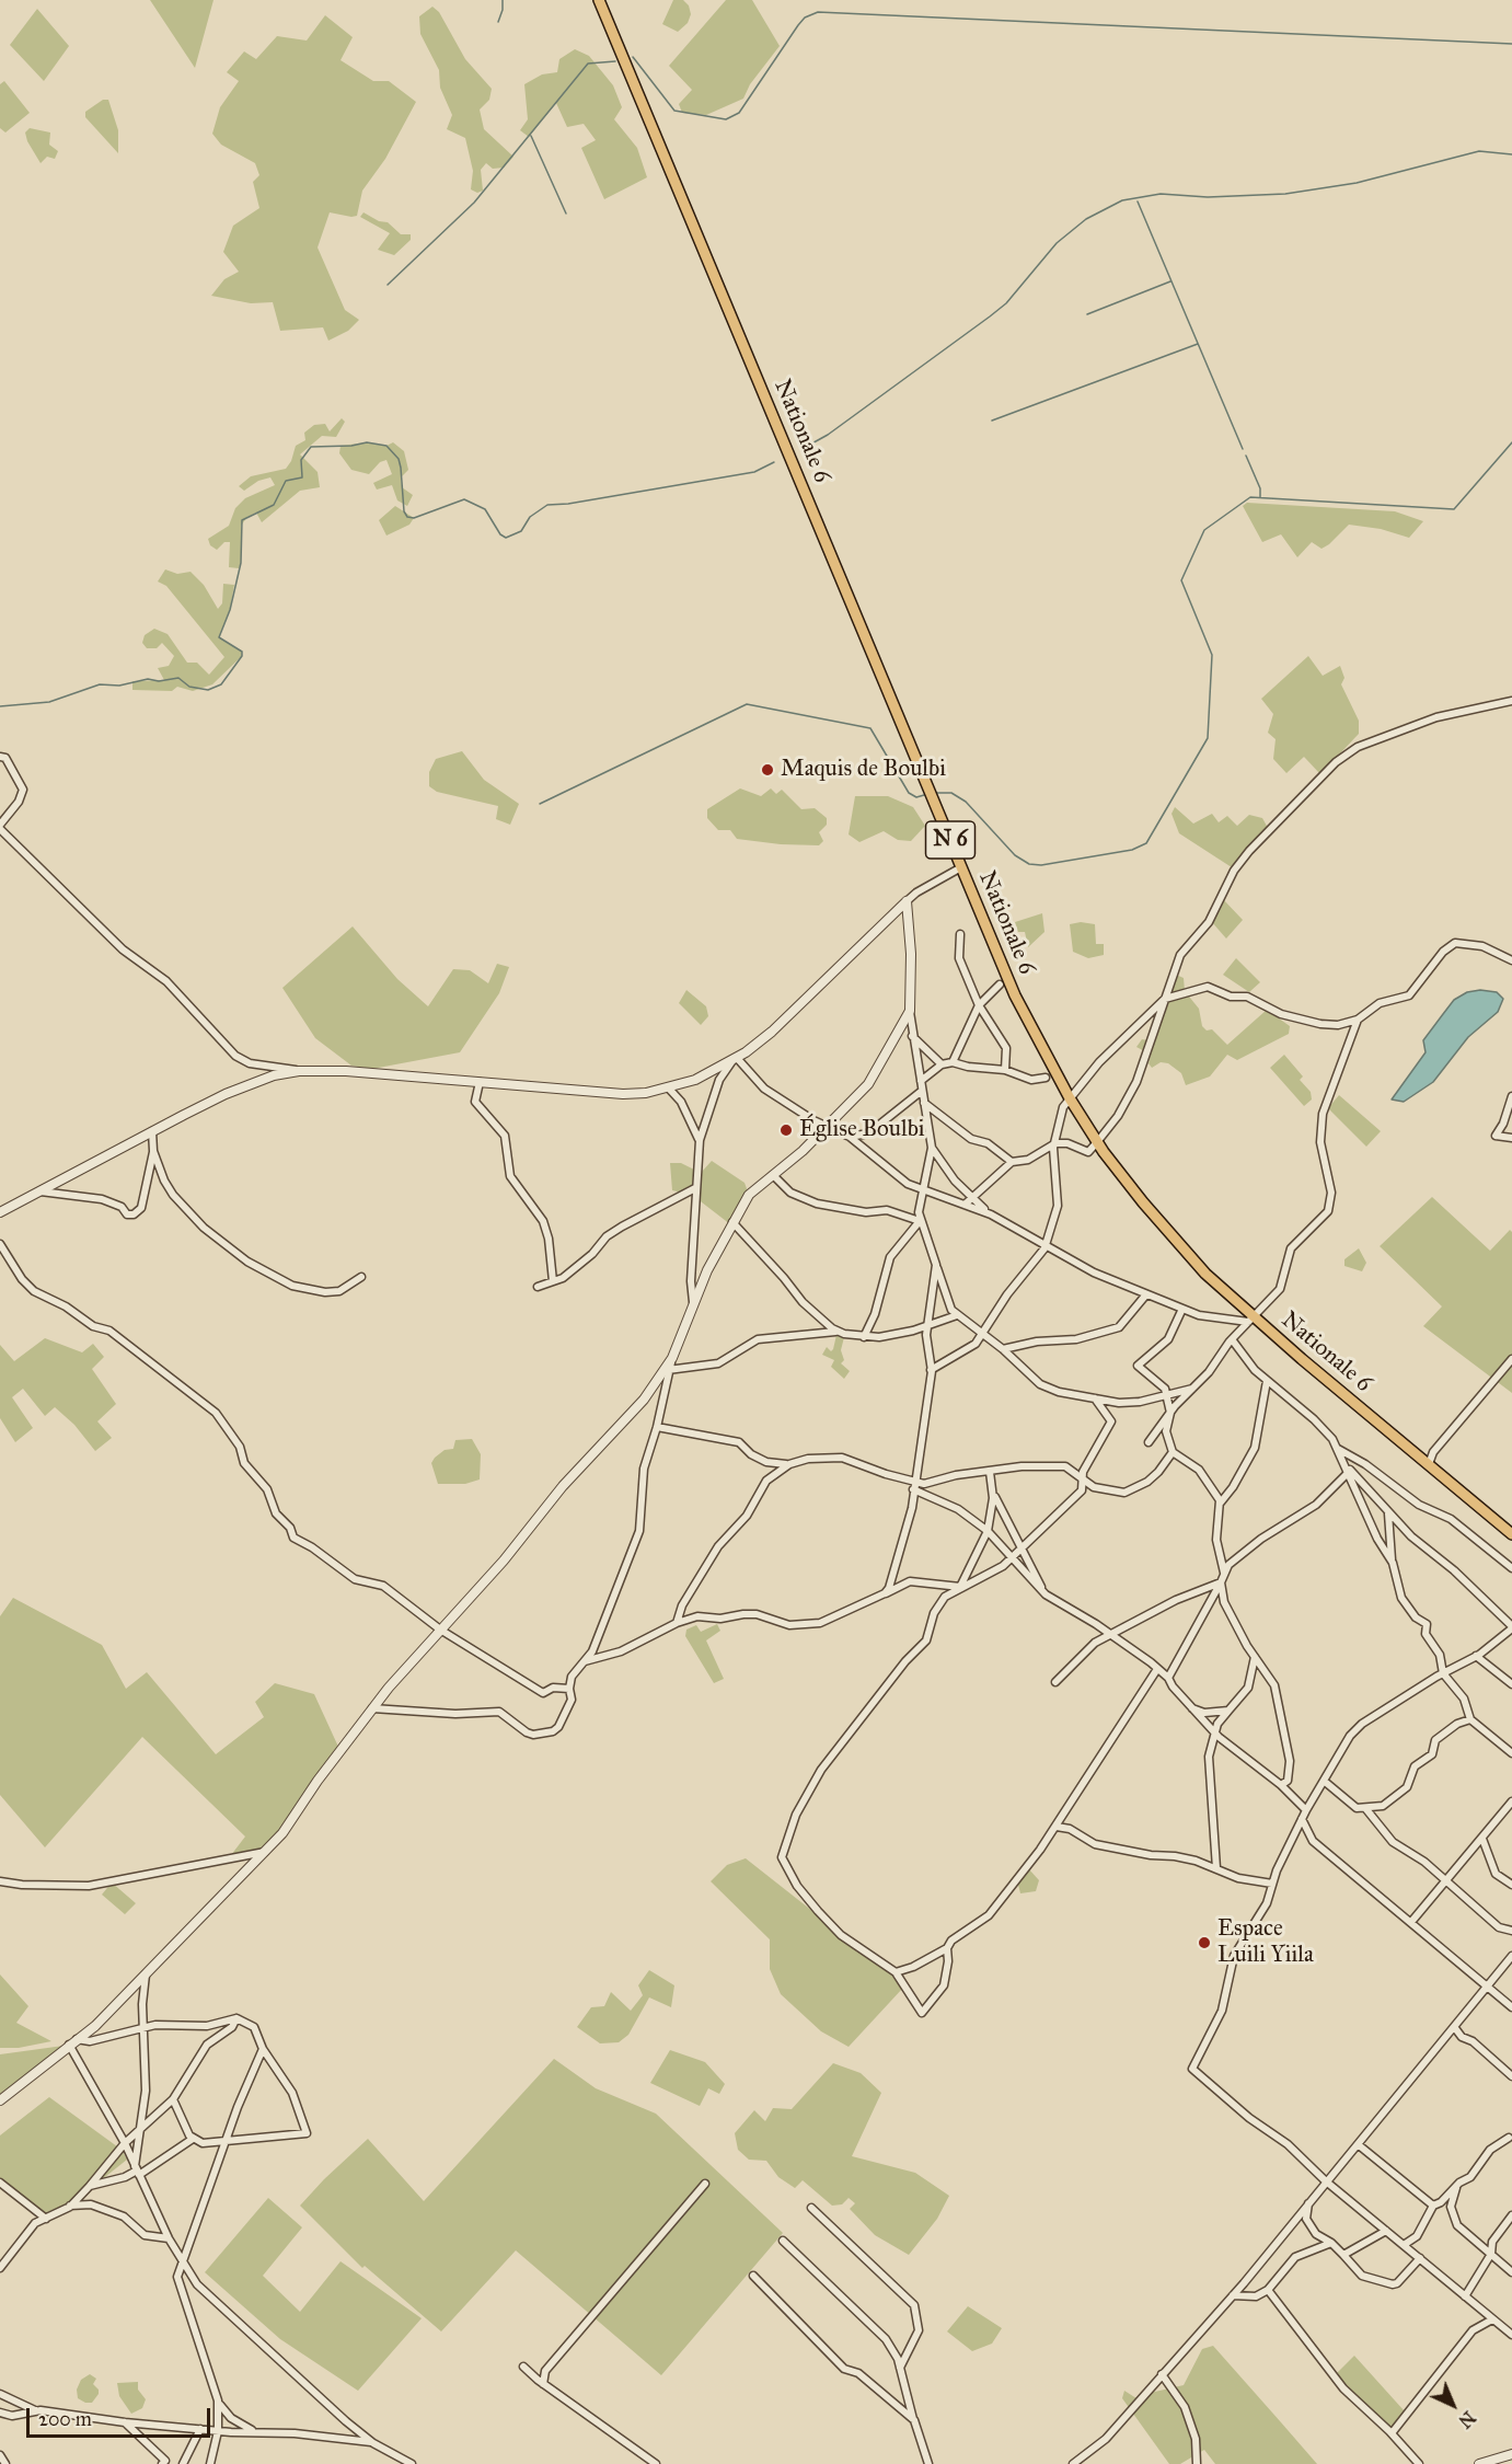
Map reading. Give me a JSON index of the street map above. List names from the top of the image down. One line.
{"streets":{"main road":["Nationale 6","N 6"]},"places":["Maquis de Boulbi","Église Boulbi","Espace Luili Yiila"],"scale_bar":"200 m","north":"bottom right"}
